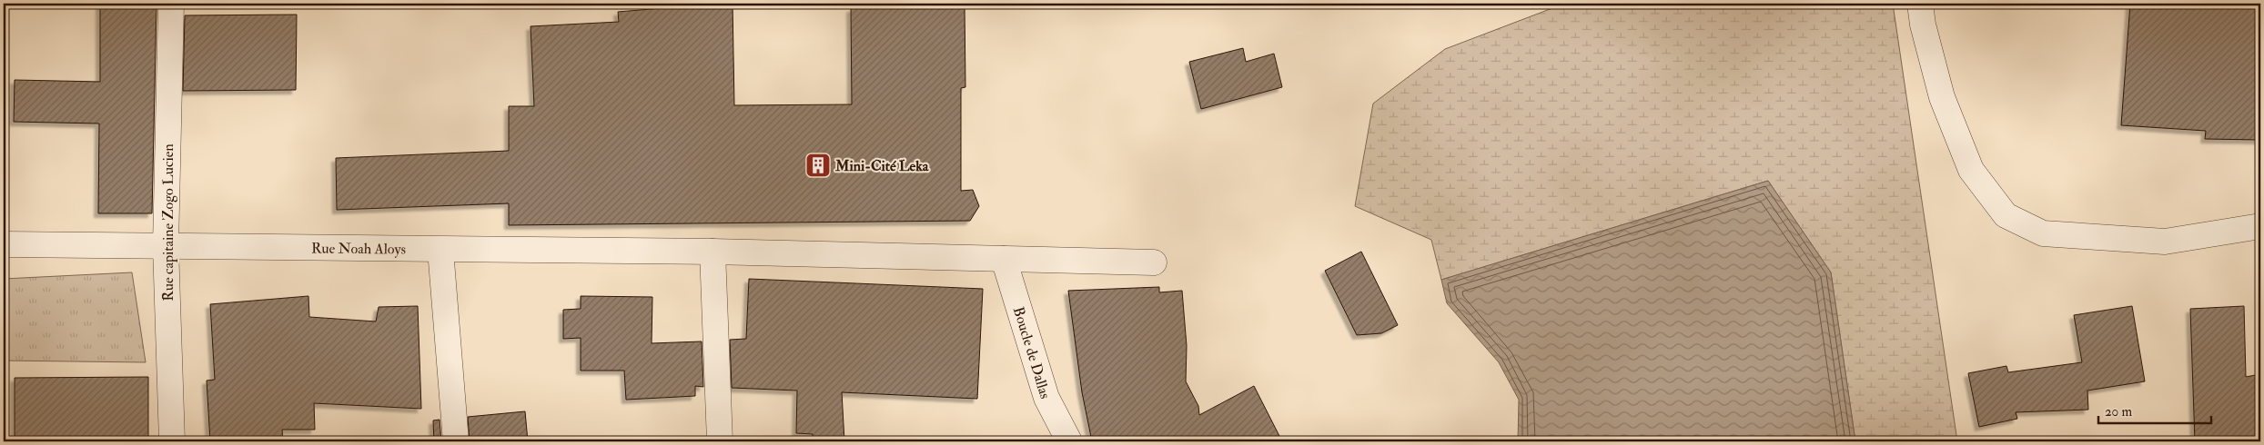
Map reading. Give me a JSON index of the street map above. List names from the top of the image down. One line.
{"streets":{"street":["Rue capitaine Zogo Lucien","Rue Noah Aloys","Boucle de Dallas"]},"crossings":[["Rue capitaine Zogo Lucien","Rue Noah Aloys"],["Rue Noah Aloys","Boucle de Dallas"]],"places":{"building":["Mini-Cité Leka"]},"scale_bar":"20 m"}
